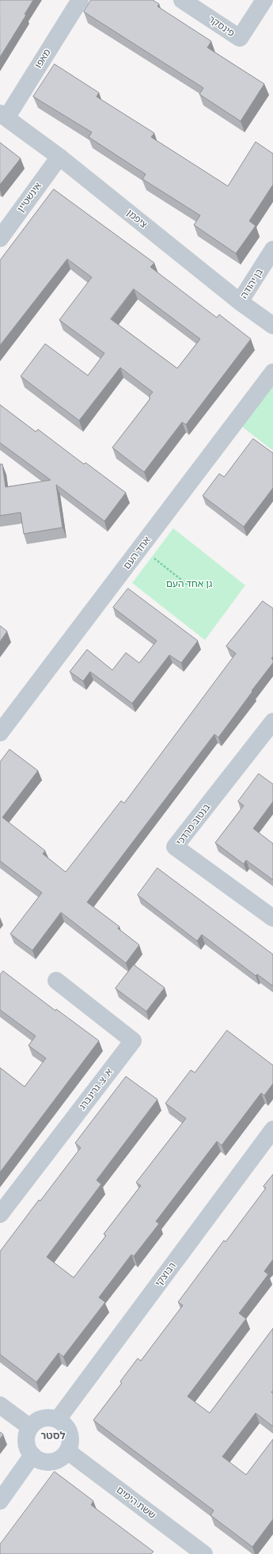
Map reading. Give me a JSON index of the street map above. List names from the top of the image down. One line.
{"streets":{"street":["פינסקר","מאפו","אינשטיין","ציפמן","בן יהודה","אחד העם","בנטוב מרדכי","א. צ. גרינברג","רבוצקי","ששת הימים"]},"crossings":[["מאפו","ציפמן"],["אינשטיין","ציפמן"],["ציפמן","בן יהודה"],["רבוצקי","ששת הימים"]],"districts":["לסטר"],"parks":["גן אחד העם"]}
